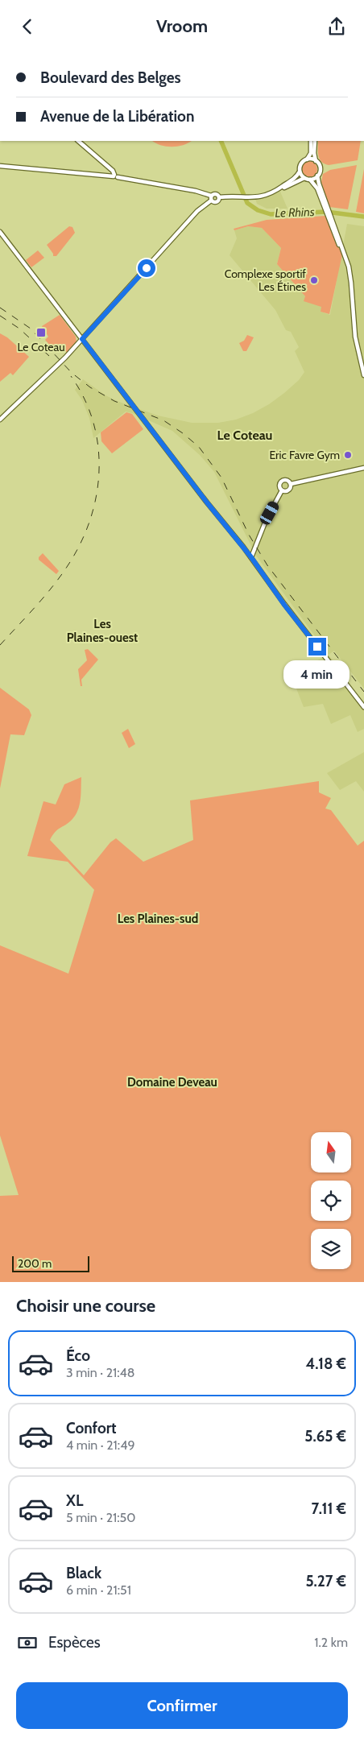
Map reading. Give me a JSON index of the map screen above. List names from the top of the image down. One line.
{"districts":["Le Coteau","Les Plaines-ouest","Les Plaines-sud","Domaine Deveau"],"water":["Le Rhins"],"places":{"other":["Complexe sportif Les Étines","Eric Favre Gym"],"transit":["Le Coteau"]},"scale_bar":"200 m","north":"top","page":{"header":"Vroom","banner":["Boulevard des Belges","Avenue de la Libération"],"bubble":"4 min","scale":"200 m","heading":"Choisir une course","list":[{"name":"Éco","note":"3 min · 21:48","value":"4.18 €"},{"name":"Confort","note":"4 min · 21:49","value":"5.65 €"},{"name":"XL","note":"5 min · 21:50","value":"7.11 €"},{"name":"Black","note":"6 min · 21:51","value":"5.27 €"}],"pay":["Espèces","1.2 km"],"buttons":"Confirmer"}}
